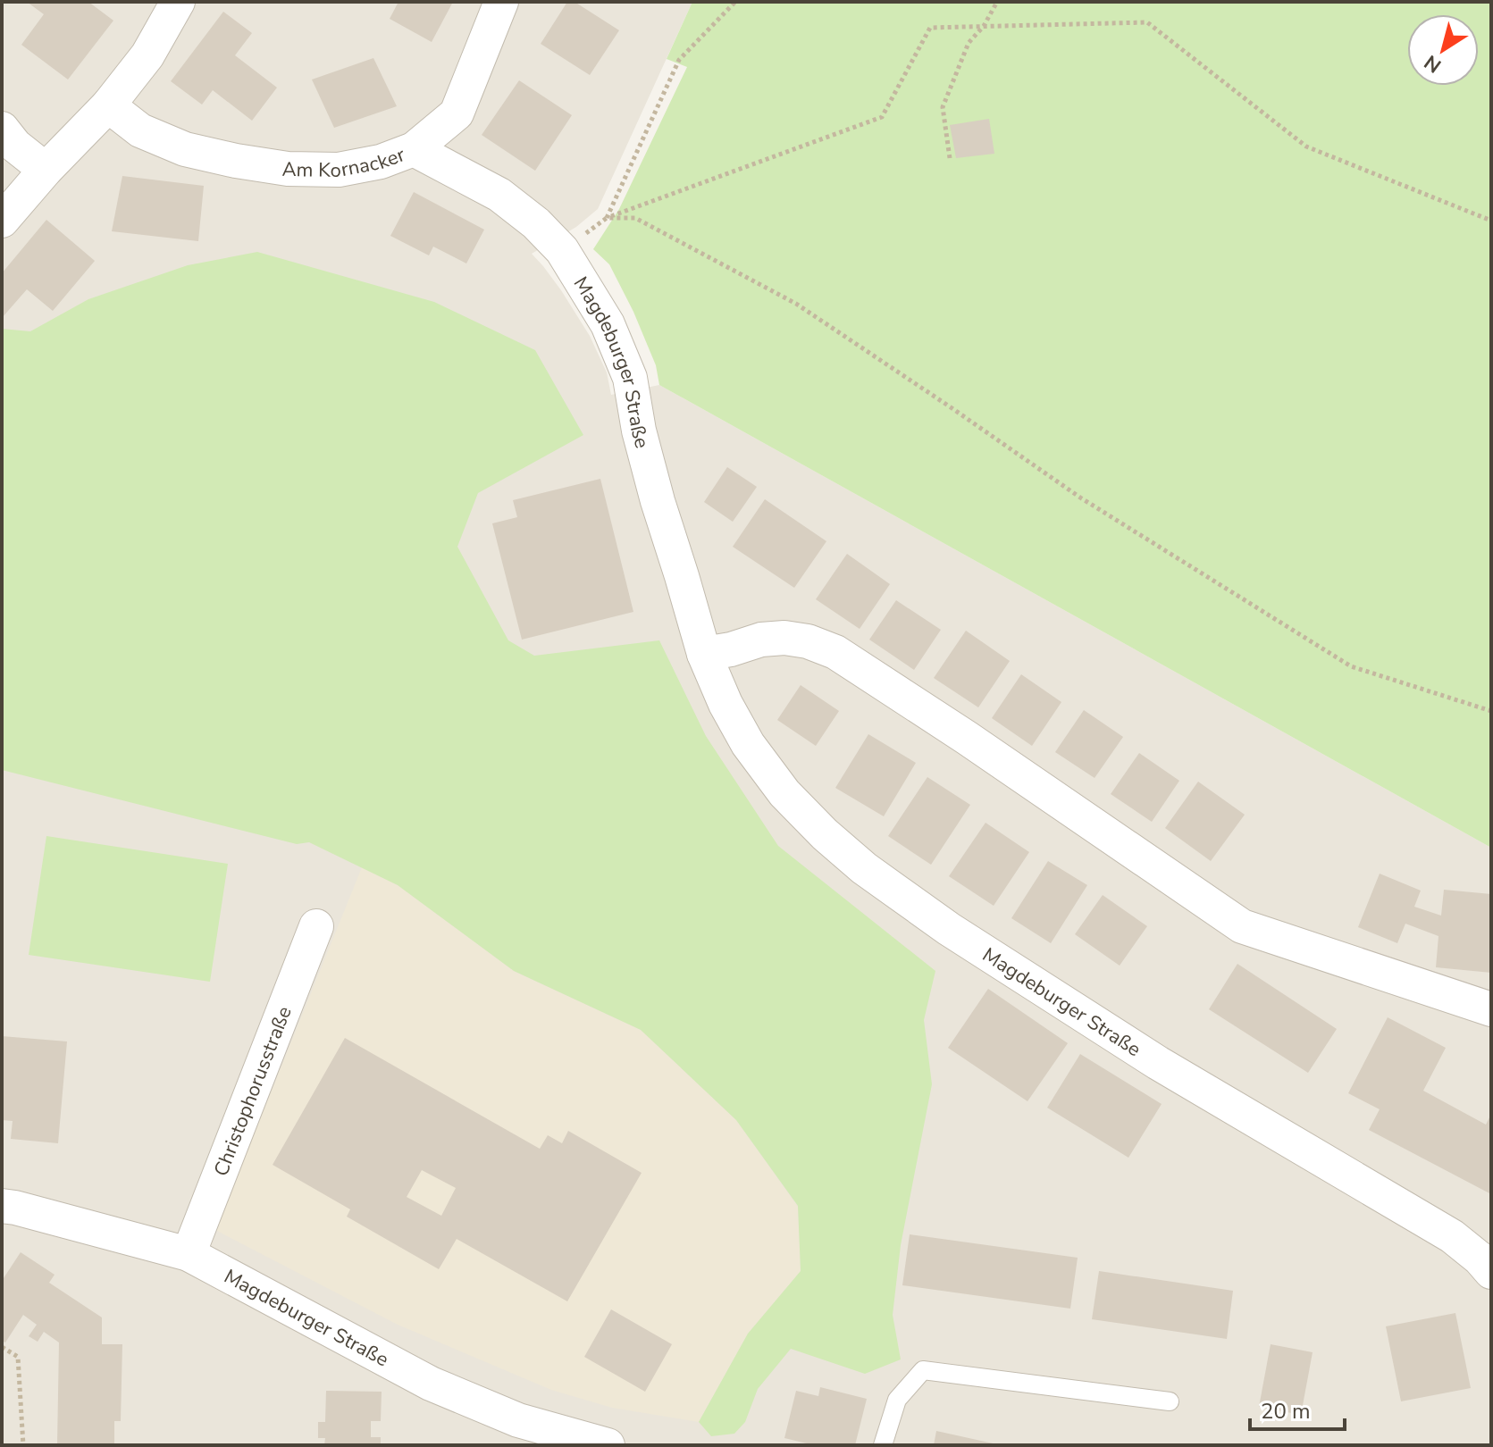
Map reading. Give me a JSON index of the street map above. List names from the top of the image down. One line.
{"streets":{"street":["Am Kornacker","Magdeburger Straße","Christophorusstraße"]},"crossings":[["Am Kornacker","Magdeburger Straße"],["Magdeburger Straße","Christophorusstraße"]],"scale_bar":"20 m","north":"bottom left"}
